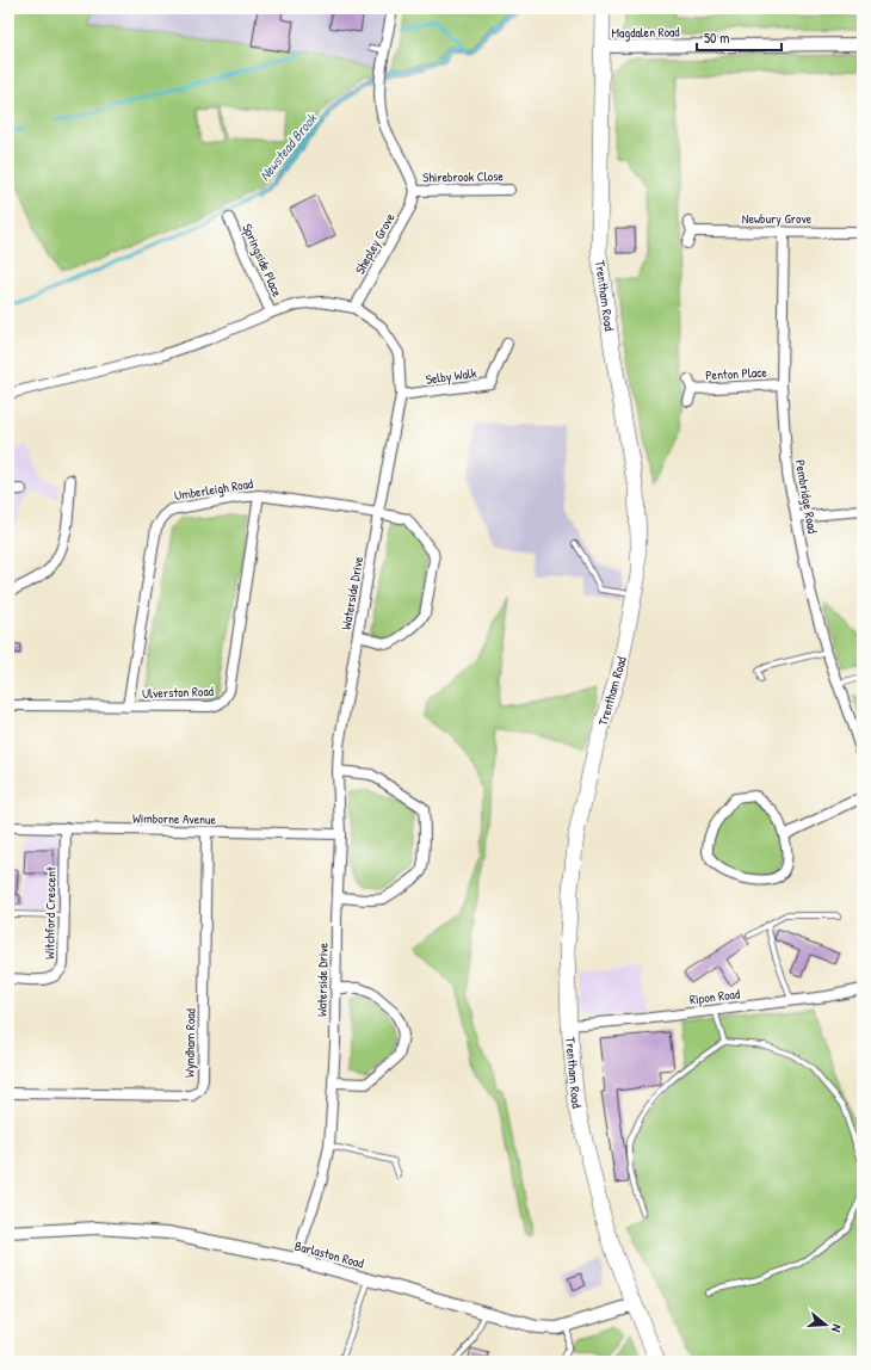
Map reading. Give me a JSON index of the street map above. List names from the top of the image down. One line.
{"streets":{"main road":["Trentham Road"],"street":["Magdalen Road","Shirebrook Close","Newbury Grove","Shepley Grove","Springside Place","Penton Place","Selby Walk","Umberleigh Road","Pembridge Road","Waterside Drive","Ulverston Road","Wimborne Avenue","Witchford Crescent","Ripon Road","Wyndham Road","Barlaston Road"]},"crossings":[["Magdalen Road","Trentham Road"],["Shirebrook Close","Shepley Grove"],["Newbury Grove","Pembridge Road"],["Shepley Grove","Waterside Drive"],["Springside Place","Waterside Drive"],["Trentham Road","Ripon Road"],["Trentham Road","Barlaston Road"],["Penton Place","Pembridge Road"],["Selby Walk","Waterside Drive"],["Umberleigh Road","Waterside Drive"],["Umberleigh Road","Ulverston Road"],["Waterside Drive","Wimborne Avenue"],["Waterside Drive","Barlaston Road"],["Wimborne Avenue","Witchford Crescent"],["Wimborne Avenue","Wyndham Road"]],"water":["Newstead Brook"],"scale_bar":"50 m","north":"right"}
